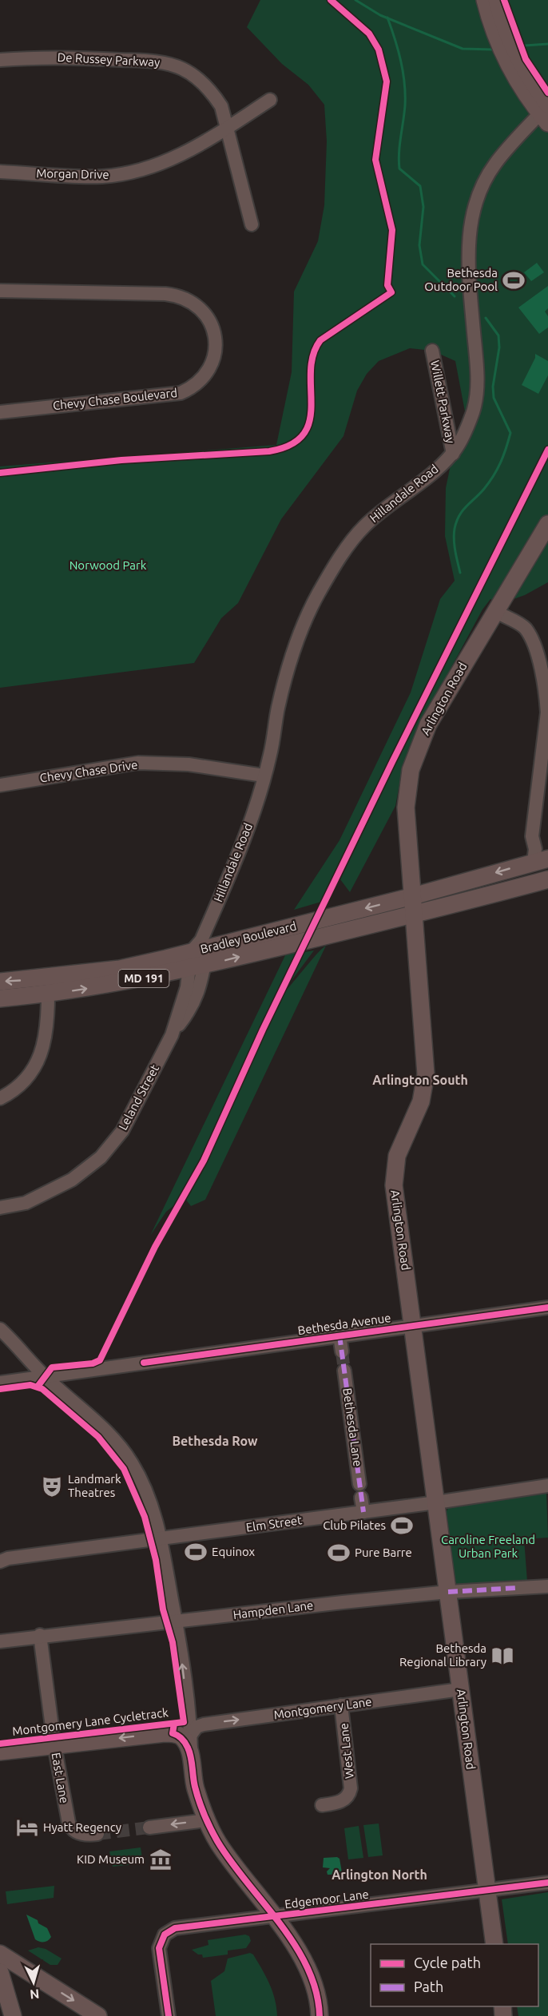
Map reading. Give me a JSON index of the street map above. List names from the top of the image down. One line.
{"streets":{"main road":["Arlington Road","Bradley Boulevard","MD 191"],"street":["De Russey Parkway","Morgan Drive","Chevy Chase Boulevard","Willett Parkway","Hillandale Road","Chevy Chase Drive","Leland Street","Bethesda Avenue","Bethesda Lane","Elm Street","Hampden Lane","Montgomery Lane","West Lane","East Lane","Edgemoor Lane"],"cycle path":["Montgomery Lane Cycletrack"]},"crossings":[["De Russey Parkway","Morgan Drive"],["Willett Parkway","Hillandale Road"],["Hillandale Road","Chevy Chase Drive"],["Hillandale Road","Bradley Boulevard"],["Hillandale Road","Leland Street"],["Arlington Road","Bradley Boulevard"],["Arlington Road","Bethesda Avenue"],["Arlington Road","Elm Street"],["Arlington Road","Hampden Lane"],["Arlington Road","Montgomery Lane"],["Arlington Road","Edgemoor Lane"],["Bradley Boulevard","Leland Street"],["Hampden Lane","East Lane"],["Montgomery Lane","West Lane"]],"one_way":["Montgomery Lane"],"districts":["Arlington South","Bethesda Row","Arlington North"],"parks":["Norwood Park","Caroline Freeland Urban Park"],"places":{"sports":["Bethesda Outdoor Pool","Club Pilates","Equinox","Pure Barre"],"theatre":["Landmark Theatres"],"library":["Bethesda Regional Library"],"hotel":["Hyatt Regency"],"museum":["KID Museum"]},"legend":["Cycle path","Path"],"north":"bottom"}
